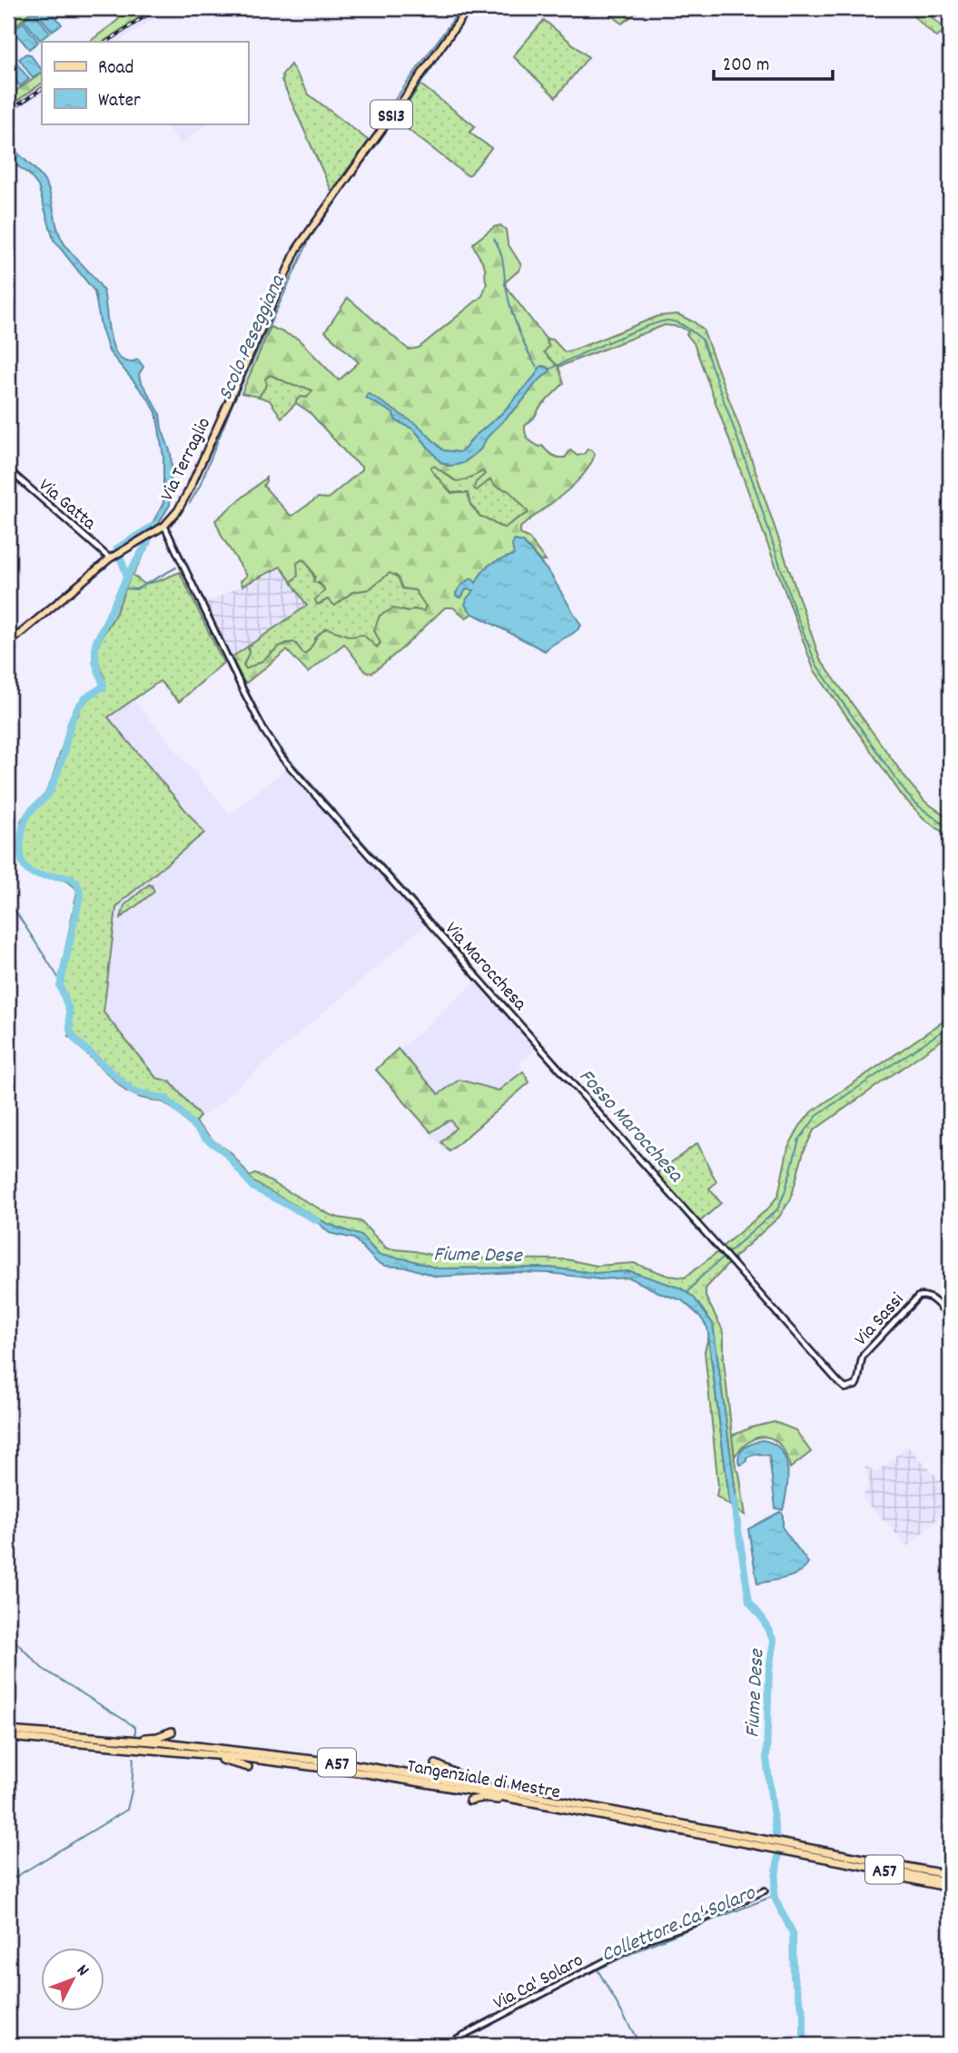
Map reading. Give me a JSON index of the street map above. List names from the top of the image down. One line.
{"streets":{"highway":["A57","Tangenziale di Mestre"],"main road":["SS13","Via Terraglio"],"street":["Via Gatta","Via Marocchesa","Via Sassi","Via Ca' Solaro"]},"crossings":[["Via Terraglio","Via Gatta"],["Via Terraglio","Via Marocchesa"],["Via Marocchesa","Via Sassi"]],"water":["Scolo Peseggiana","Fosso Marocchesa","Fiume Dese","Collettore Ca' Solaro"],"legend":["Road","Water"],"scale_bar":"200 m","north":"top right"}
